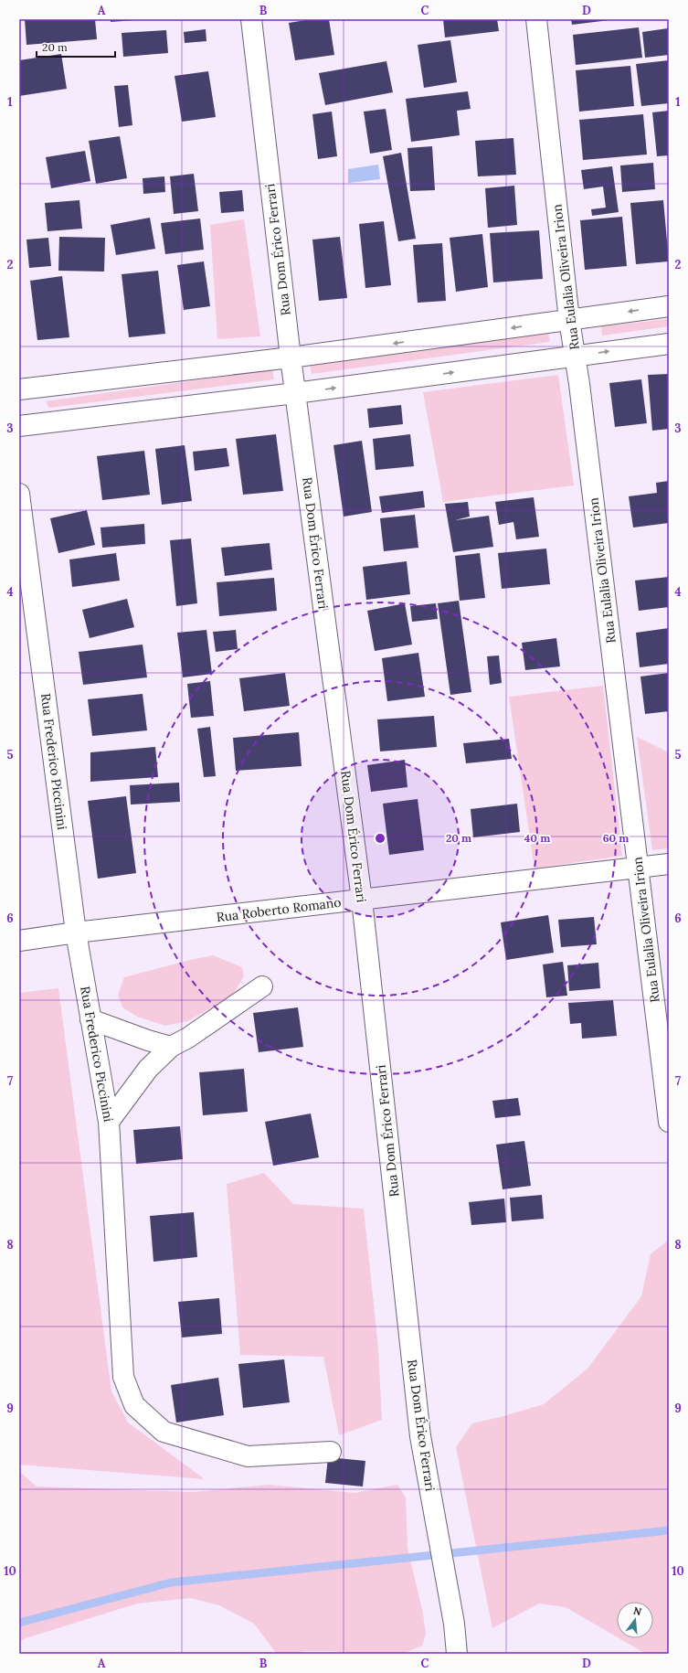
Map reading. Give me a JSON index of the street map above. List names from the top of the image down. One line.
{"streets":{"street":["Rua Dom Érico Ferrari","Rua Eulalia Oliveira Irion","Rua Frederico Piccinini","Rua Roberto Romano"]},"crossings":[["Rua Dom Érico Ferrari","Rua Roberto Romano"],["Rua Eulalia Oliveira Irion","Rua Roberto Romano"],["Rua Frederico Piccinini","Rua Roberto Romano"]],"scale_bar":"20 m","north":"top","grid":{"columns":["A","B","C","D"],"rows":["1","2","3","4","5","6","7","8","9","10"]},"rings":["20 m","40 m","60 m"]}
